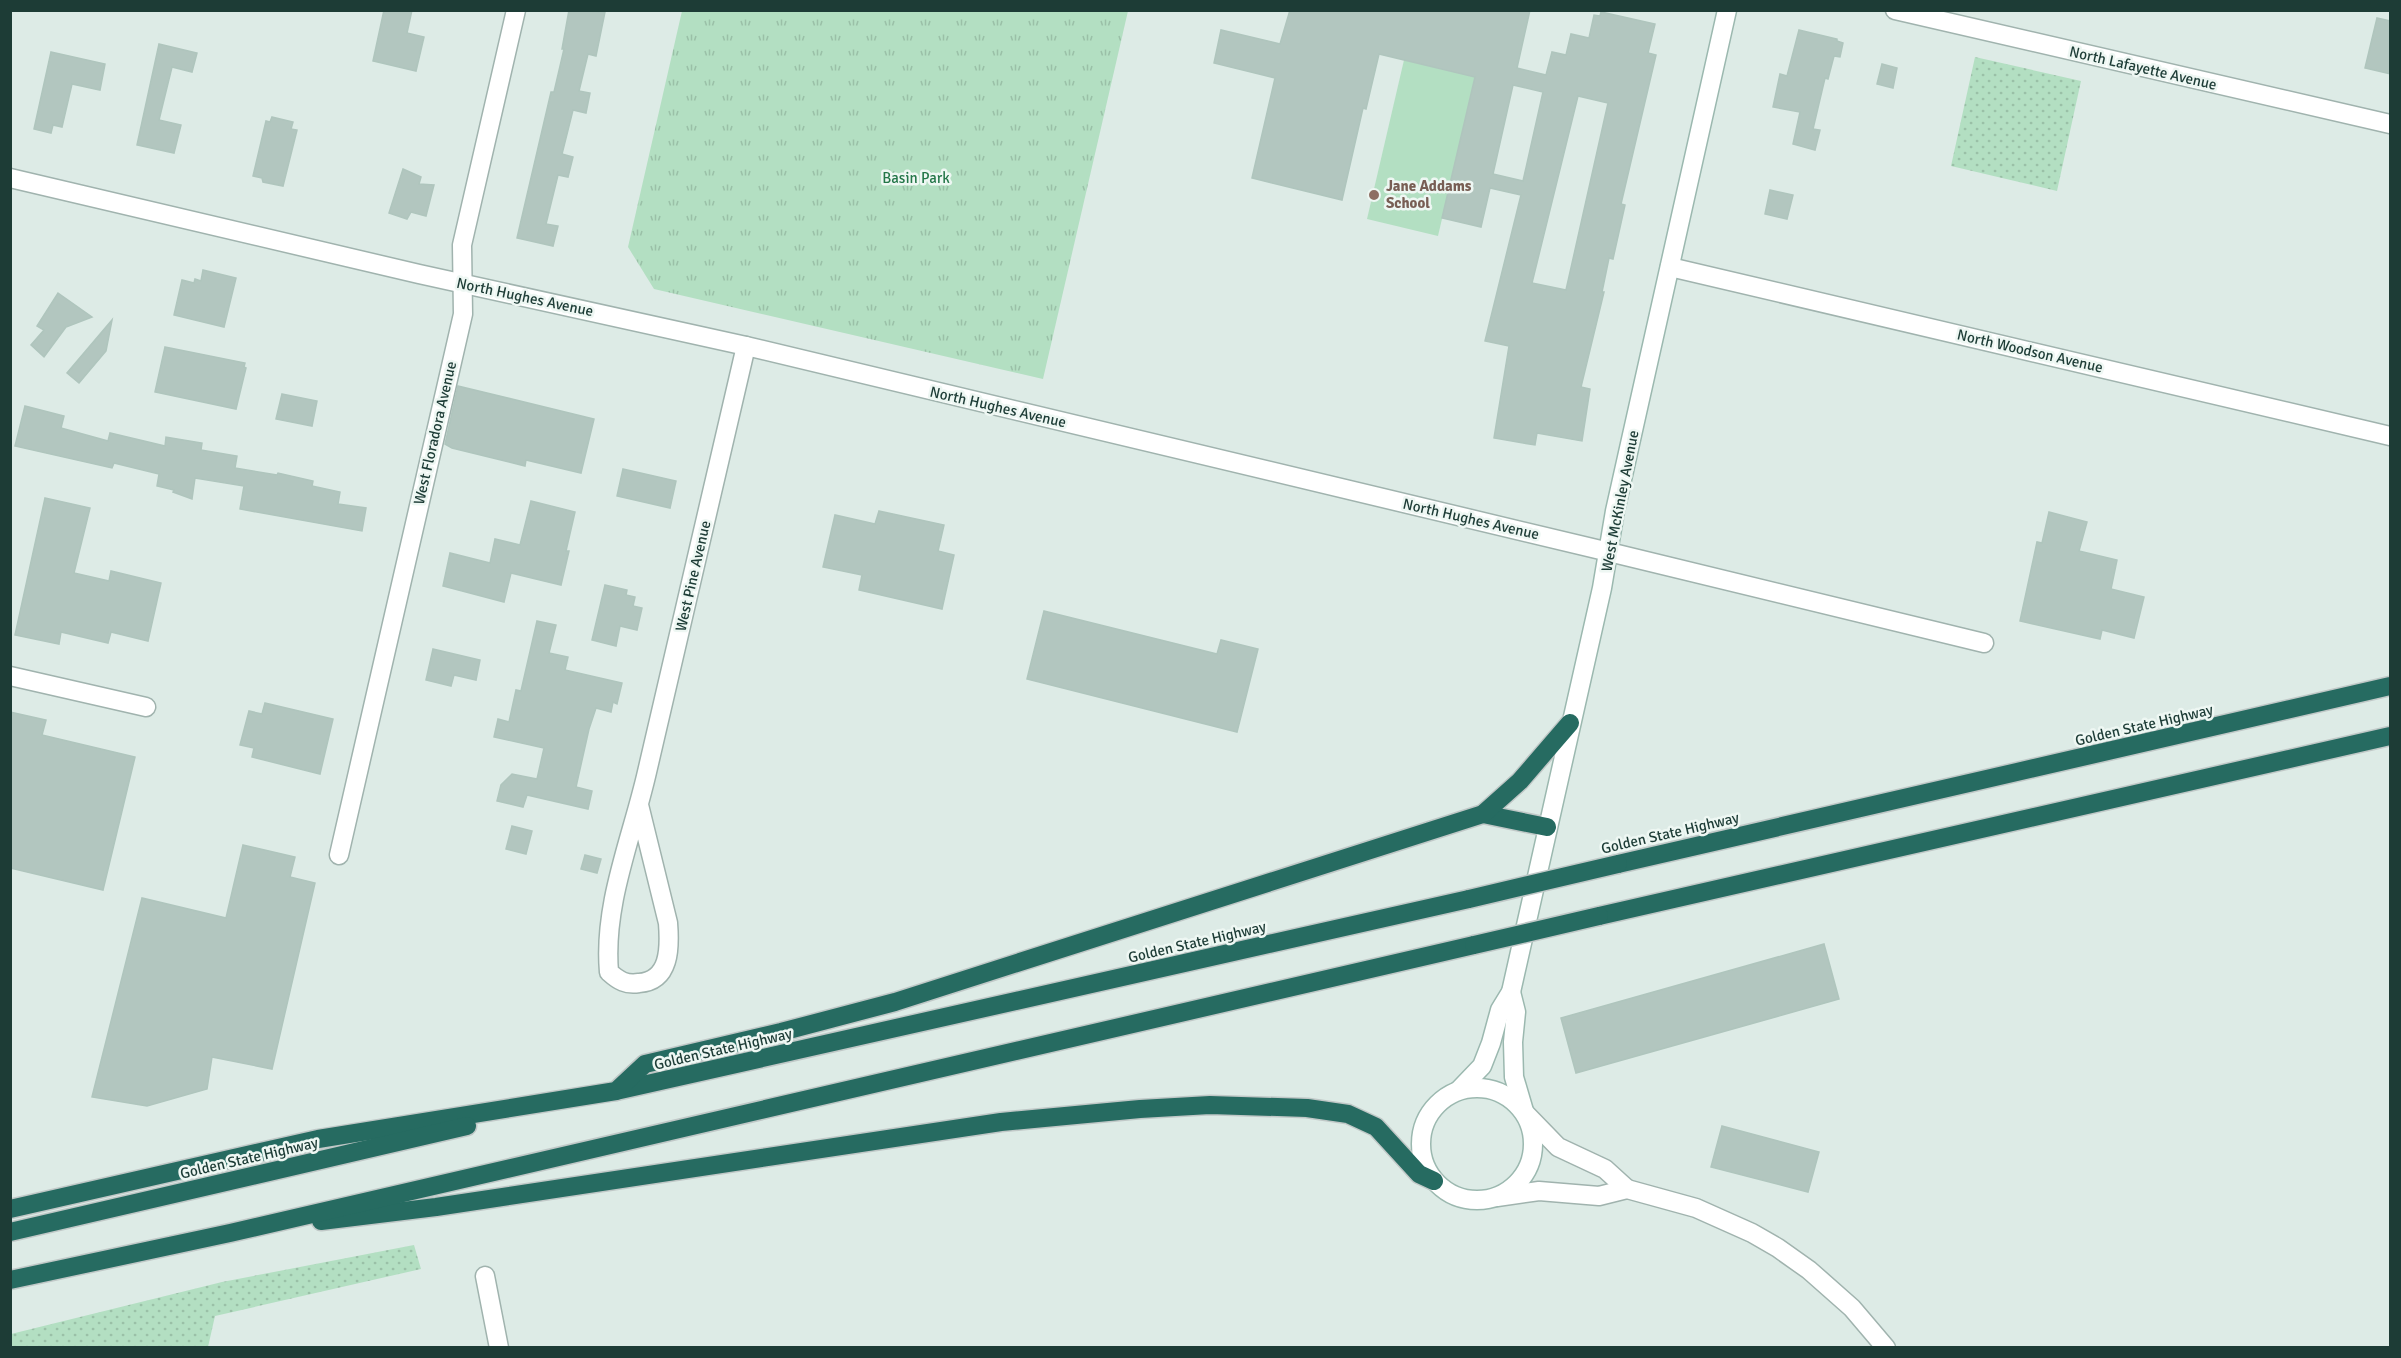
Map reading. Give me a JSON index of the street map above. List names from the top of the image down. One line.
{"streets":{"highway":["Golden State Highway"],"street":["North Lafayette Avenue","North Hughes Avenue","North Woodson Avenue","West Floradora Avenue","West McKinley Avenue","West Pine Avenue"]},"crossings":[["North Hughes Avenue","West Floradora Avenue"],["North Hughes Avenue","West McKinley Avenue"],["North Hughes Avenue","West Pine Avenue"],["North Woodson Avenue","West McKinley Avenue"]],"parks":["Basin Park"],"places":["Jane Addams School"]}
